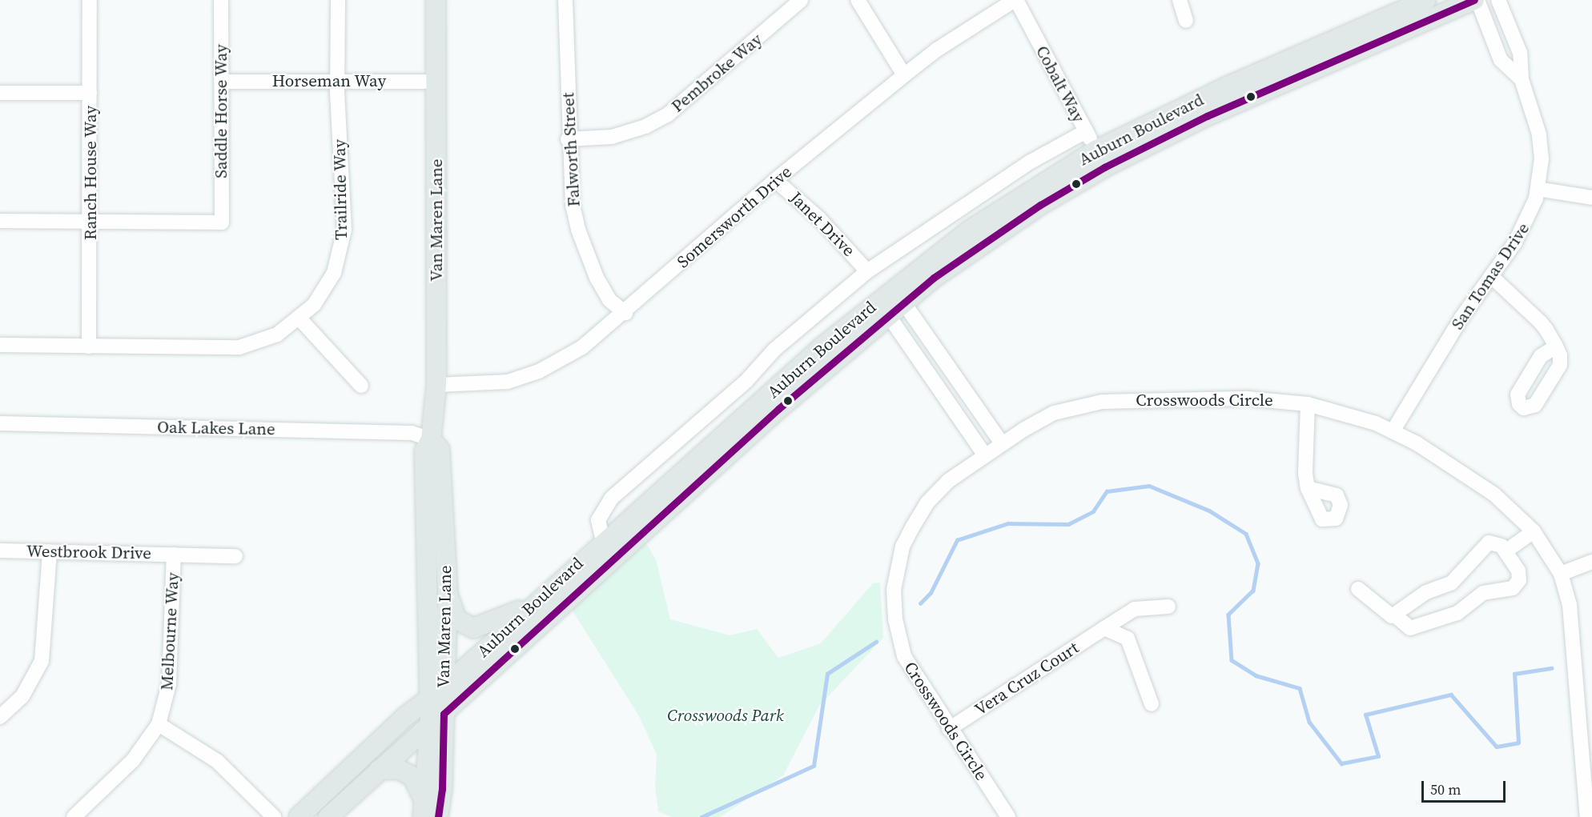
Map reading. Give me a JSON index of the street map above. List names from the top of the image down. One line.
{"streets":{"main road":["Auburn Boulevard","Van Maren Lane"],"street":["Pembroke Way","Horseman Way","Cobalt Way","Saddle Horse Way","Falworth Street","Ranch House Way","Trailride Way","Somersworth Drive","Janet Drive","San Tomas Drive","Crosswoods Circle","Oak Lakes Lane","Westbrook Drive","Melbourne Way","Vera Cruz Court"]},"crossings":[["Pembroke Way","Falworth Street"],["Horseman Way","Saddle Horse Way"],["Horseman Way","Trailride Way"],["Horseman Way","Van Maren Lane"],["Cobalt Way","Auburn Boulevard"],["Cobalt Way","Somersworth Drive"],["Saddle Horse Way","Ranch House Way"],["Auburn Boulevard","Van Maren Lane"],["Auburn Boulevard","San Tomas Drive"],["Falworth Street","Somersworth Drive"],["Ranch House Way","Trailride Way"],["Somersworth Drive","Van Maren Lane"],["Somersworth Drive","Janet Drive"],["Van Maren Lane","Oak Lakes Lane"],["San Tomas Drive","Crosswoods Circle"],["Crosswoods Circle","Vera Cruz Court"],["Westbrook Drive","Melbourne Way"]],"parks":["Crosswoods Park"],"scale_bar":"50 m"}
